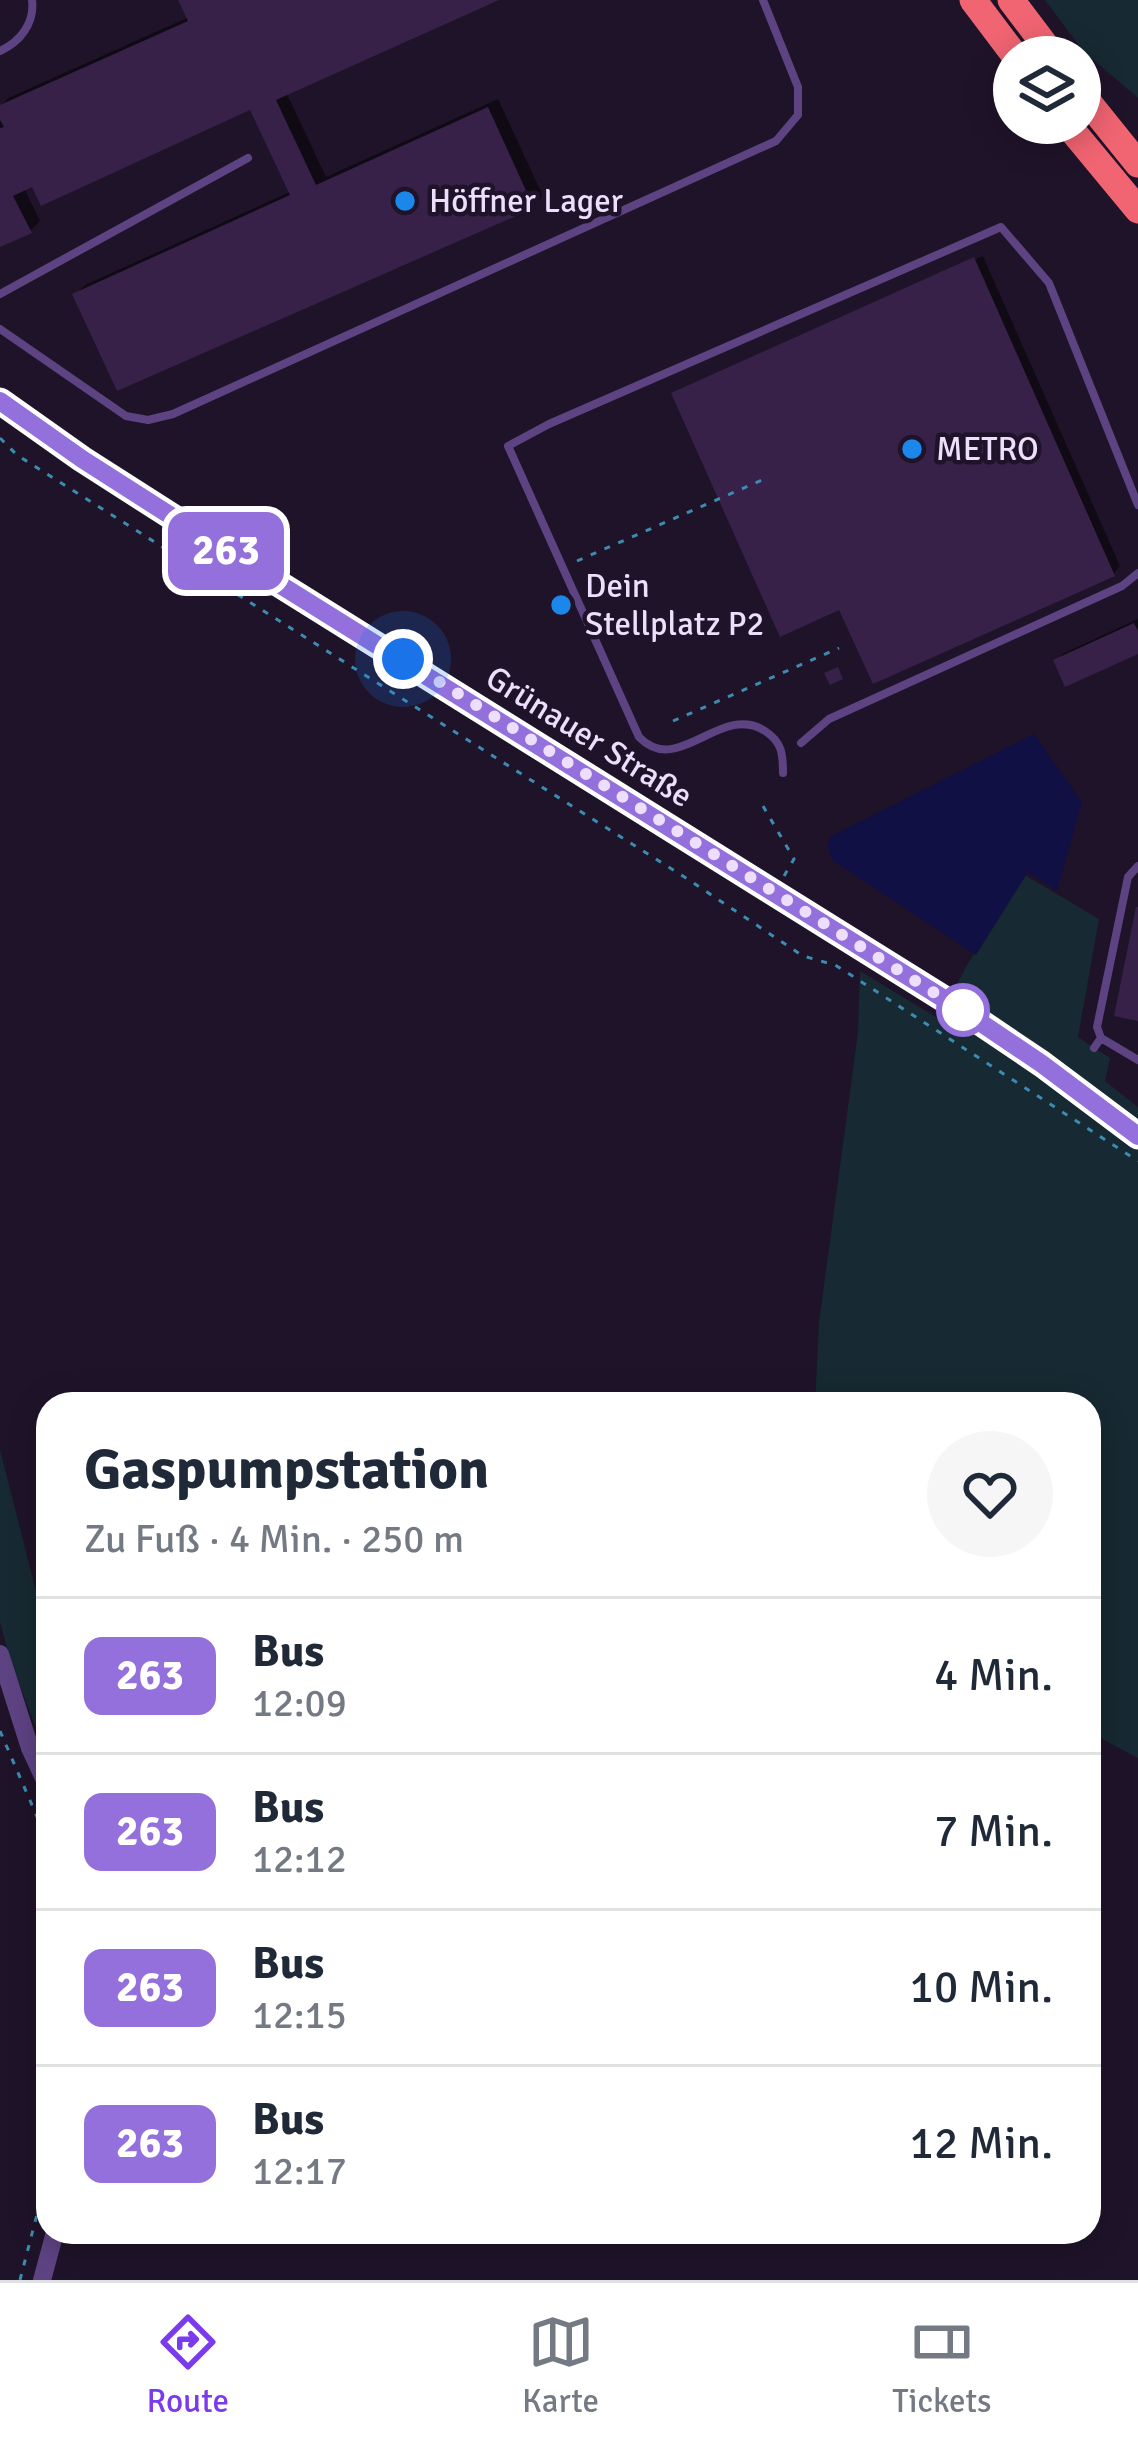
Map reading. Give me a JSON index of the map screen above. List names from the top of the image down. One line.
{"streets":{"main road":["Grünauer Straße"]},"places":["Höffner Lager","METRO","Dein Stellplatz P2"],"lines":["bus line 263"],"page":{"on_map":"263","heading":["Gaspumpstation","Zu Fuß · 4 Min. · 250 m"],"list":[{"mark":"263","name":"Bus","note":"12:09","value":"4 Min."},{"mark":"263","name":"Bus","note":"12:12","value":"7 Min."},{"mark":"263","name":"Bus","note":"12:15","value":"10 Min."},{"mark":"263","name":"Bus","note":"12:17","value":"12 Min."}],"tabs":["Route","Karte","Tickets"]}}
